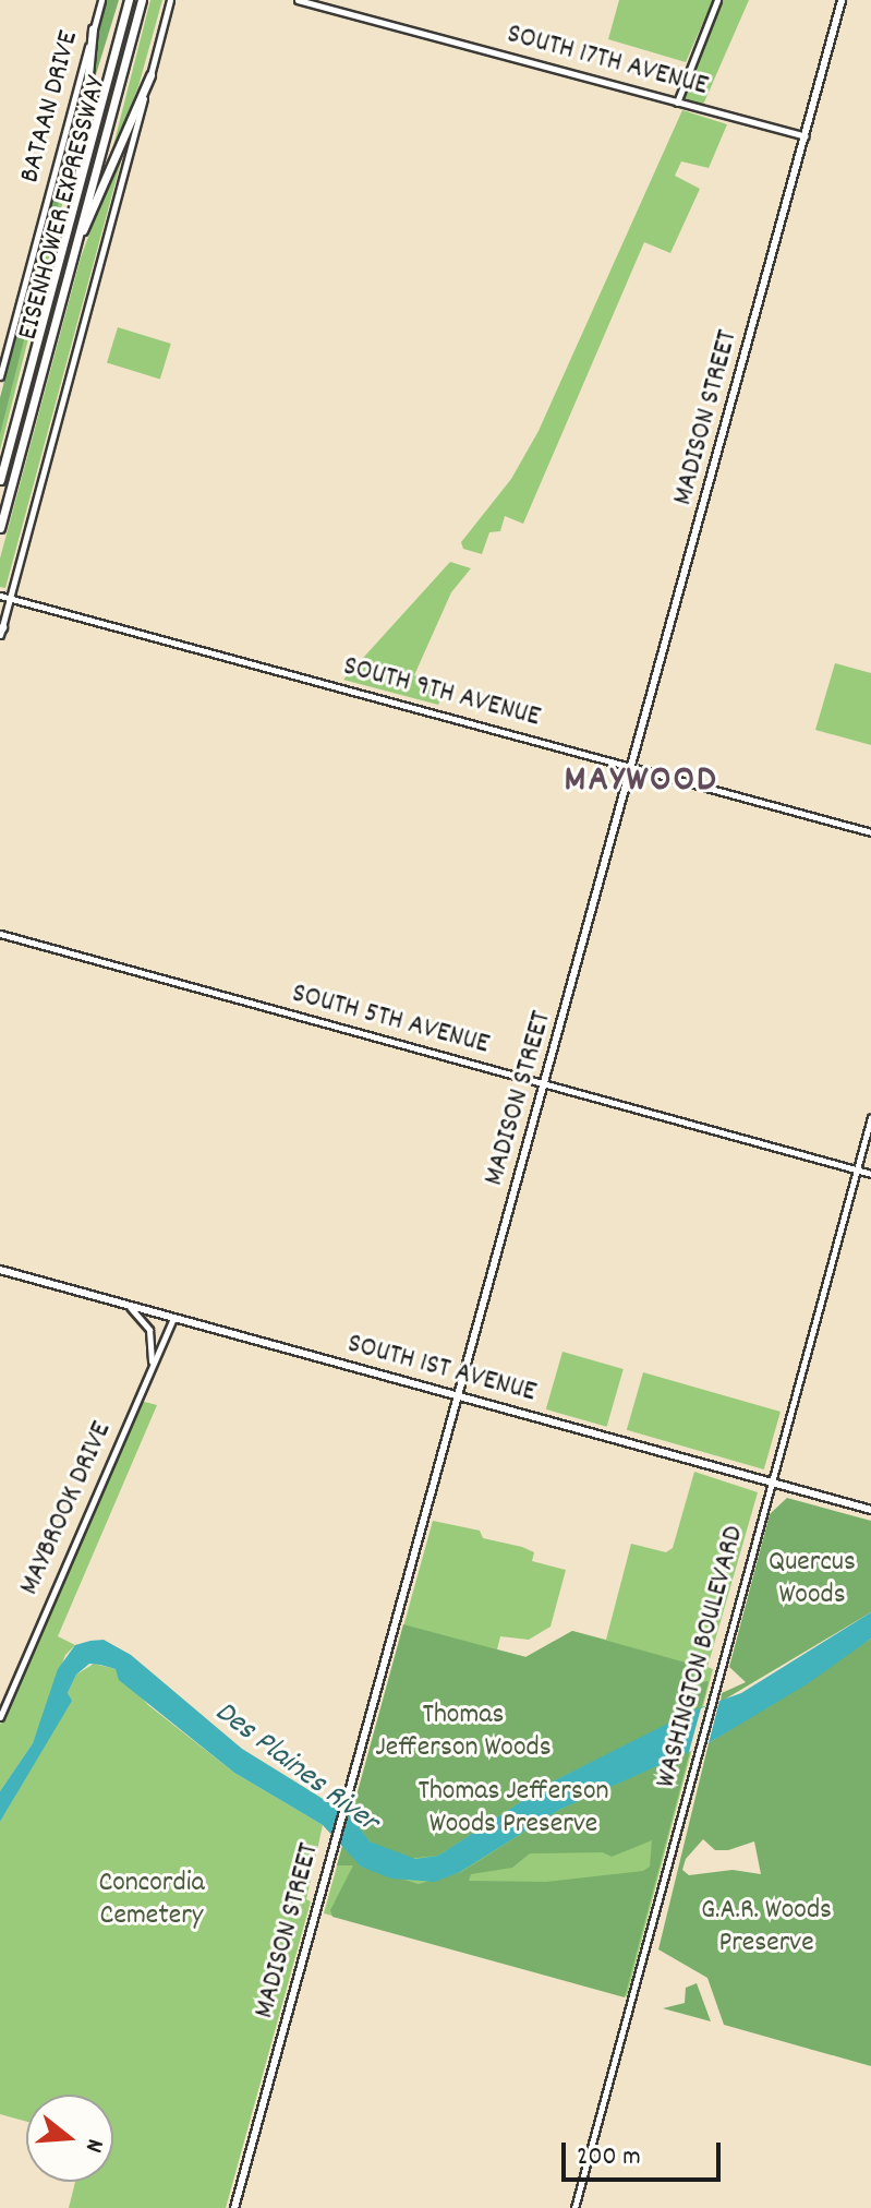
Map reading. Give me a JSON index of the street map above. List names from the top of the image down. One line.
{"streets":{"highway":["EISENHOWER EXPRESSWAY"],"main road":["MADISON STREET","SOUTH 1ST AVENUE"],"street":["SOUTH 17TH AVENUE","BATAAN DRIVE","SOUTH 9TH AVENUE","SOUTH 5TH AVENUE","MAYBROOK DRIVE","WASHINGTON BOULEVARD"]},"crossings":[["SOUTH 17TH AVENUE","MADISON STREET"],["MADISON STREET","SOUTH 9TH AVENUE"],["MADISON STREET","SOUTH 5TH AVENUE"],["MADISON STREET","SOUTH 1ST AVENUE"],["SOUTH 5TH AVENUE","WASHINGTON BOULEVARD"],["SOUTH 1ST AVENUE","MAYBROOK DRIVE"],["SOUTH 1ST AVENUE","WASHINGTON BOULEVARD"]],"districts":["MAYWOOD"],"water":["Des Plaines River"],"parks":["Quercus Woods","Thomas Jefferson Woods","Thomas Jefferson Woods Preserve","Concordia Cemetery","G.A.R. Woods Preserve"],"scale_bar":"200 m","north":"right"}
